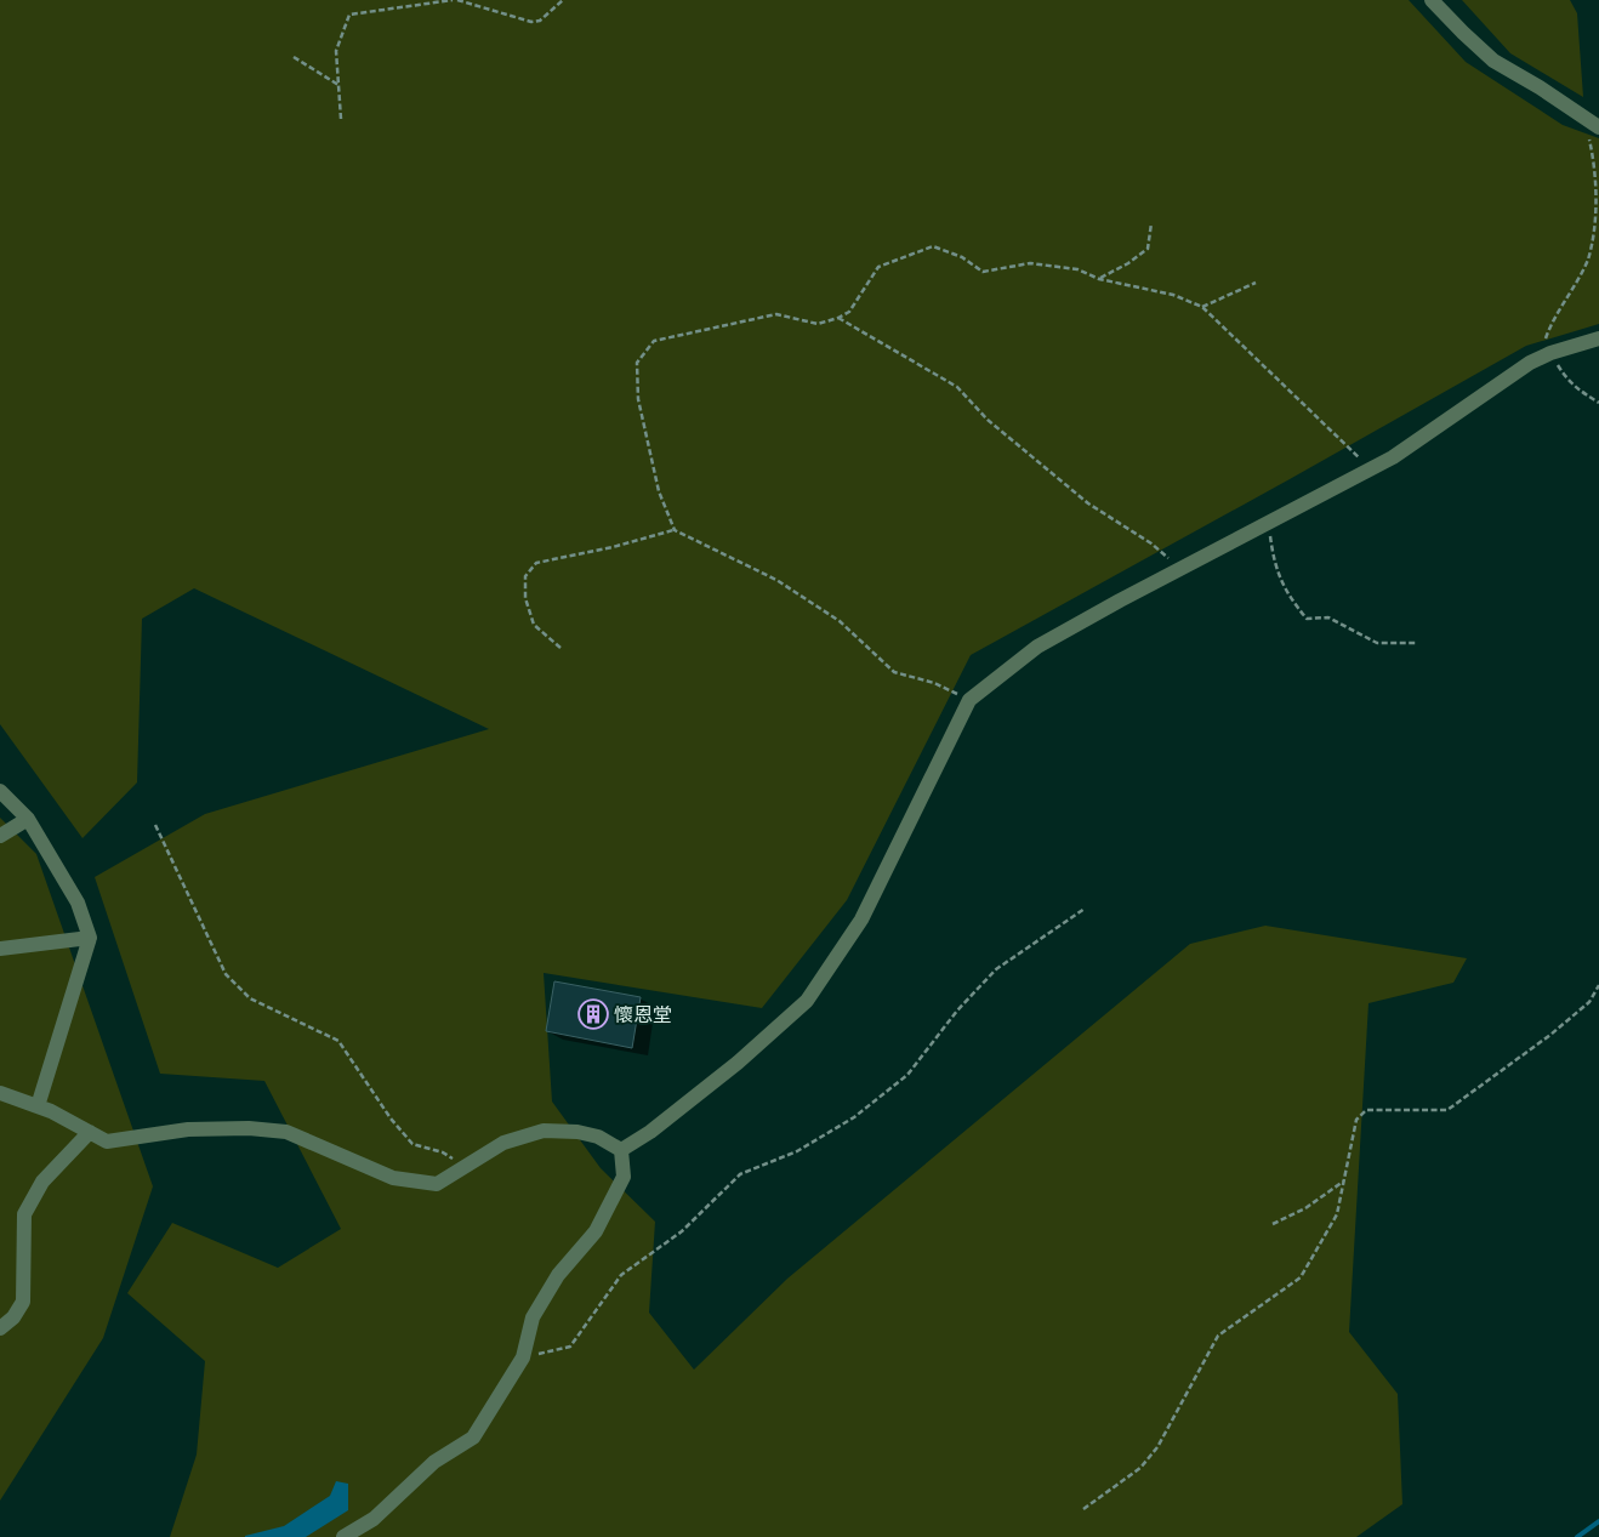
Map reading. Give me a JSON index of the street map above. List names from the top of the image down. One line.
{"places":{"building":["懷恩堂"]}}
